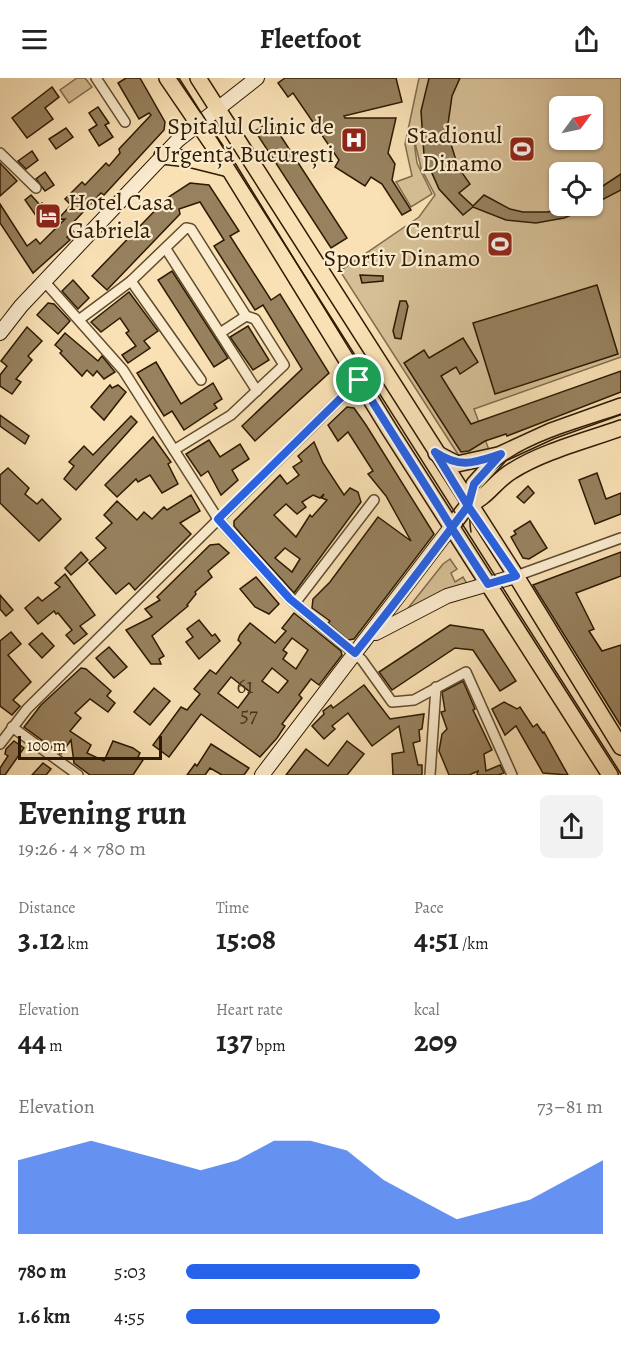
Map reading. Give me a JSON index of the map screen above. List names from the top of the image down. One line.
{"places":{"hospital":["Spitalul Clinic de Urgență București"],"sports":["Stadionul Dinamo","Centrul Sportiv Dinamo"],"hotel":["Hotel Casa Gabriela"]},"house_numbers":["61","57"],"scale_bar":"100 m","north":"top right","page":{"header":"Fleetfoot","scale":"100 m","heading":["Evening run","19:26 · 4 × 780 m"],"stats":[["Distance","3.12 km"],["Time","15:08"],["Pace","4:51 /km"],["Elevation","44 m"],["Heart rate","137 bpm"],["kcal","209"]],"chart":["Elevation","73–81 m"],"list":[{"name":"780 m","note":"5:03"},{"name":"1.6 km","note":"4:55"}]}}
